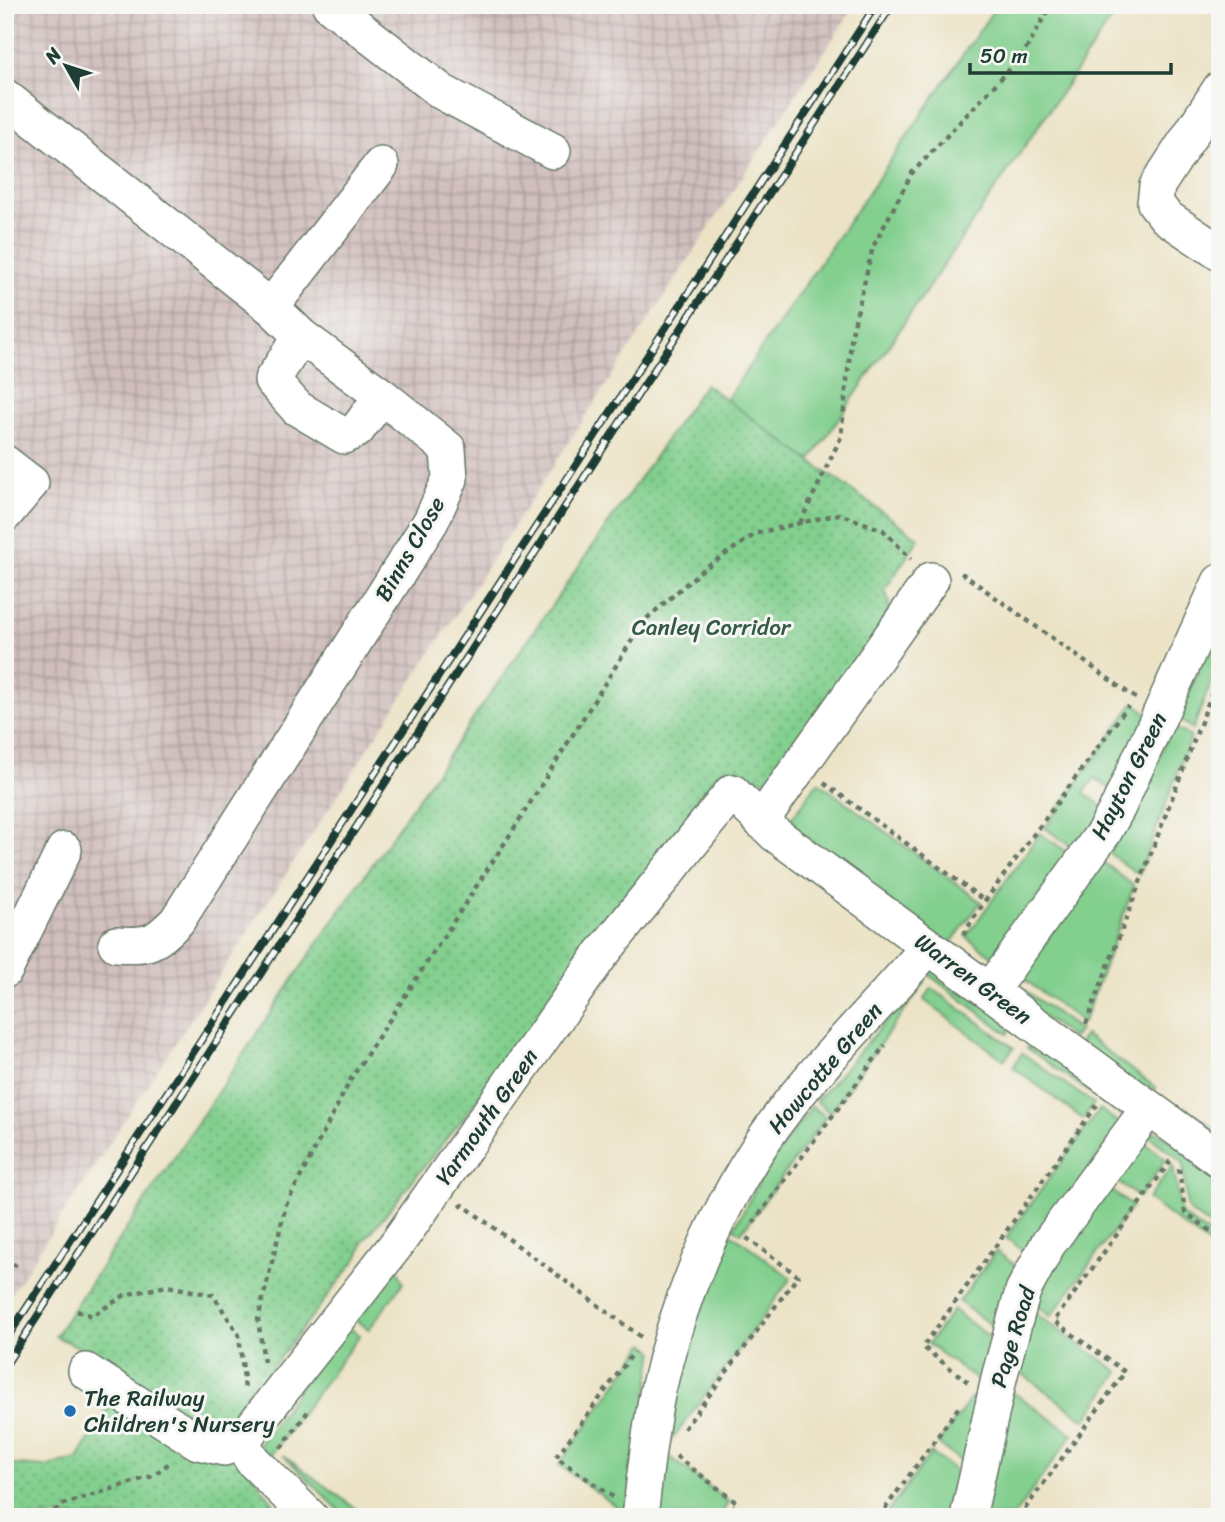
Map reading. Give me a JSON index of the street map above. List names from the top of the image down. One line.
{"streets":{"street":["Binns Close","Hayton Green","Warren Green","Howcotte Green","Yarmouth Green","Page Road"]},"crossings":[["Hayton Green","Warren Green"],["Warren Green","Howcotte Green"],["Warren Green","Yarmouth Green"],["Warren Green","Page Road"]],"parks":["Canley Corridor"],"places":["The Railway Children's Nursery"],"scale_bar":"50 m","north":"top left"}
